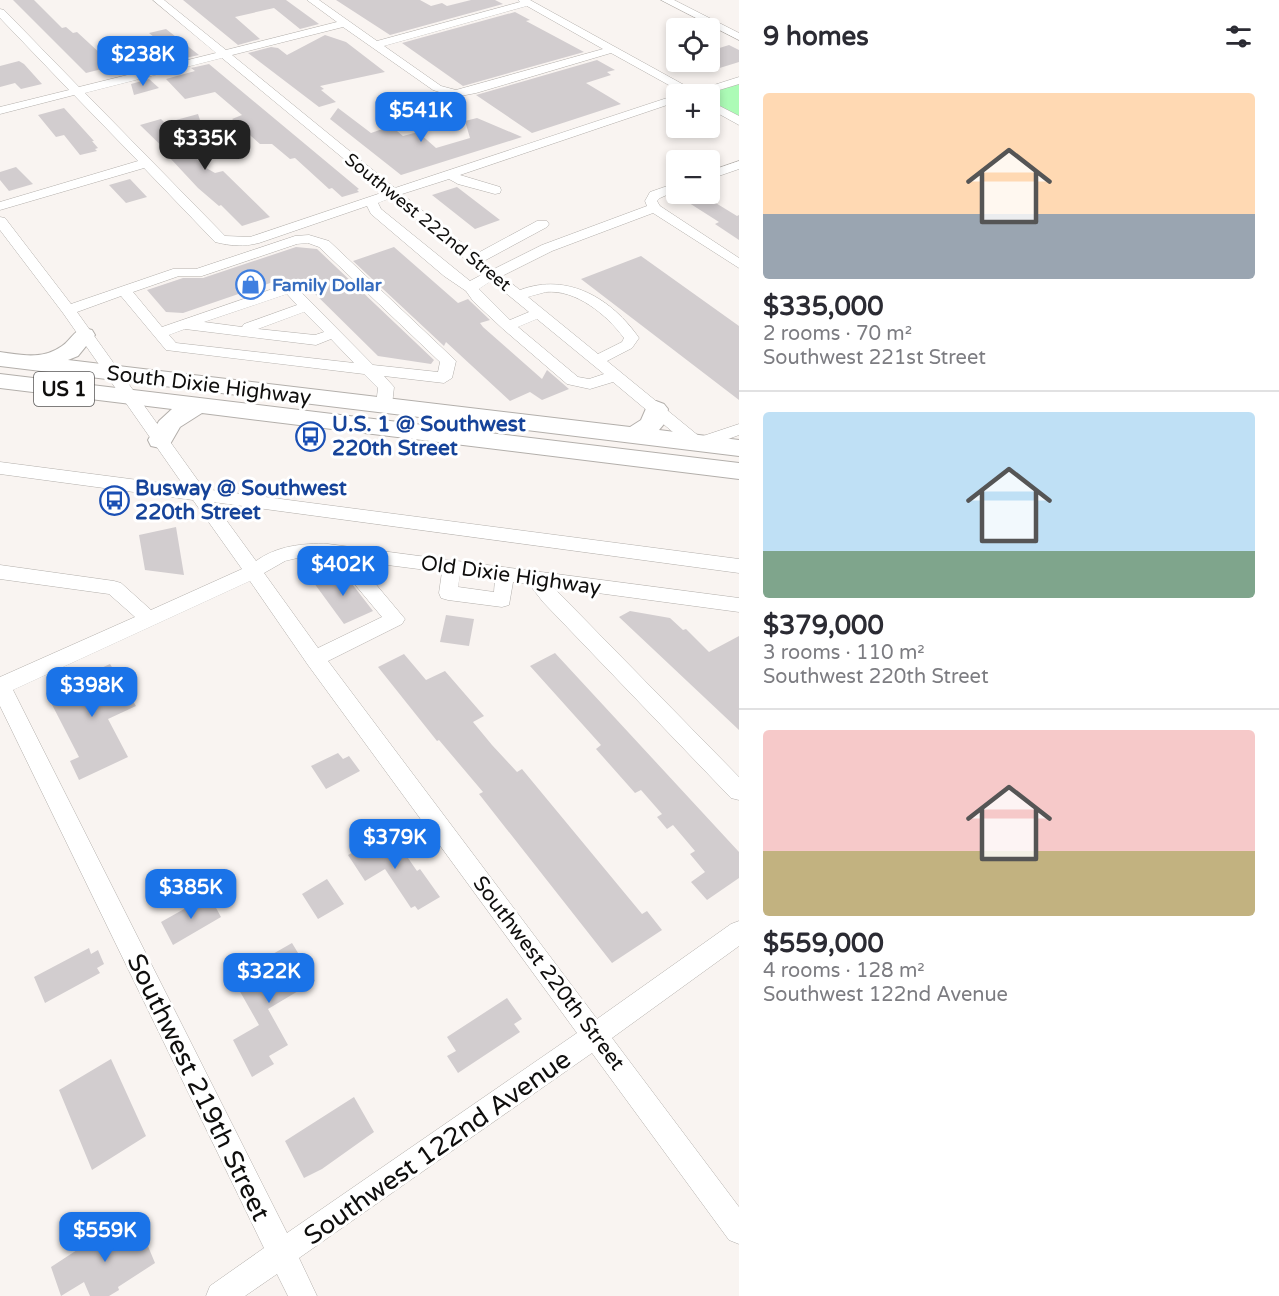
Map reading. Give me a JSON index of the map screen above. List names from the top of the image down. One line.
{"streets":{"highway":["South Dixie Highway","US 1"],"street":["Southwest 222nd Street","Old Dixie Highway","Southwest 220th Street","Southwest 219th Street","Southwest 122nd Avenue"]},"crossings":[["Southwest 222nd Street","South Dixie Highway"],["South Dixie Highway","Southwest 220th Street"],["Old Dixie Highway","Southwest 220th Street"],["Old Dixie Highway","Southwest 219th Street"],["Southwest 220th Street","Southwest 122nd Avenue"],["Southwest 219th Street","Southwest 122nd Avenue"]],"places":{"shop":["Family Dollar"],"bus stop":["U.S. 1 @ Southwest 220th Street","Busway @ Southwest 220th Street"]},"page":{"heading":"9 homes","map_buttons":["+","−"],"price":["$238K","$541K","$335K","$402K","$398K","$379K","$385K","$322K","$559K"],"list":[{"name":"$335,000","note":"2 rooms · 70 m² · Southwest 221st Street"},{"name":"$379,000","note":"3 rooms · 110 m² · Southwest 220th Street"},{"name":"$559,000","note":"4 rooms · 128 m² · Southwest 122nd Avenue"}]}}
